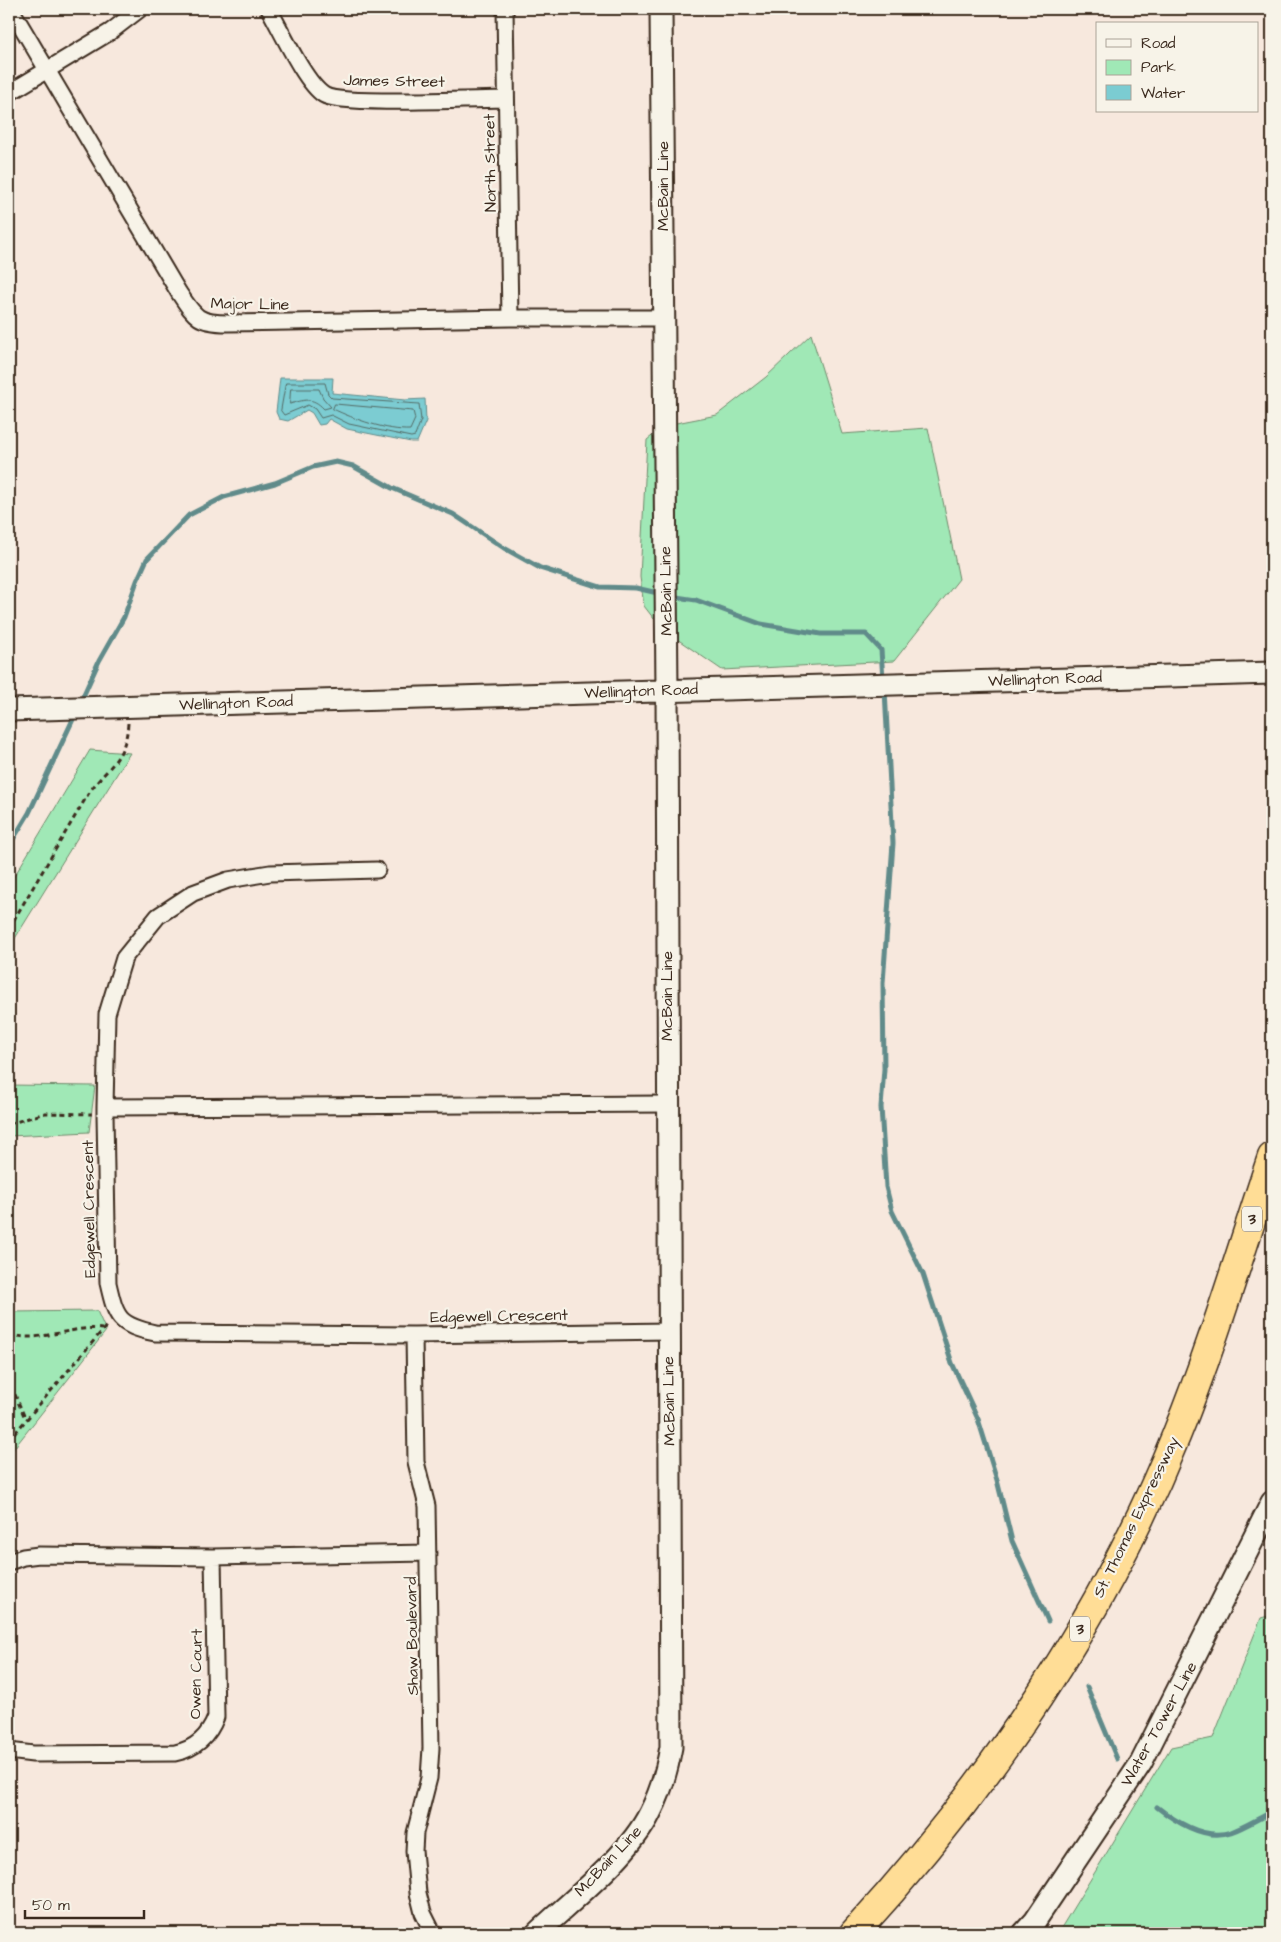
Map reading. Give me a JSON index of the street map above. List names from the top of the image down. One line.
{"streets":{"highway":["3","St. Thomas Expressway"],"street":["James Street","North Street","McBain Line","Major Line","Wellington Road","Edgewell Crescent","Shaw Boulevard","Owen Court","Water Tower Line"]},"crossings":[["James Street","North Street"],["North Street","Major Line"],["McBain Line","Major Line"],["McBain Line","Wellington Road"],["McBain Line","Edgewell Crescent"],["Edgewell Crescent","Shaw Boulevard"]],"legend":["Road","Park","Water"],"scale_bar":"50 m"}
